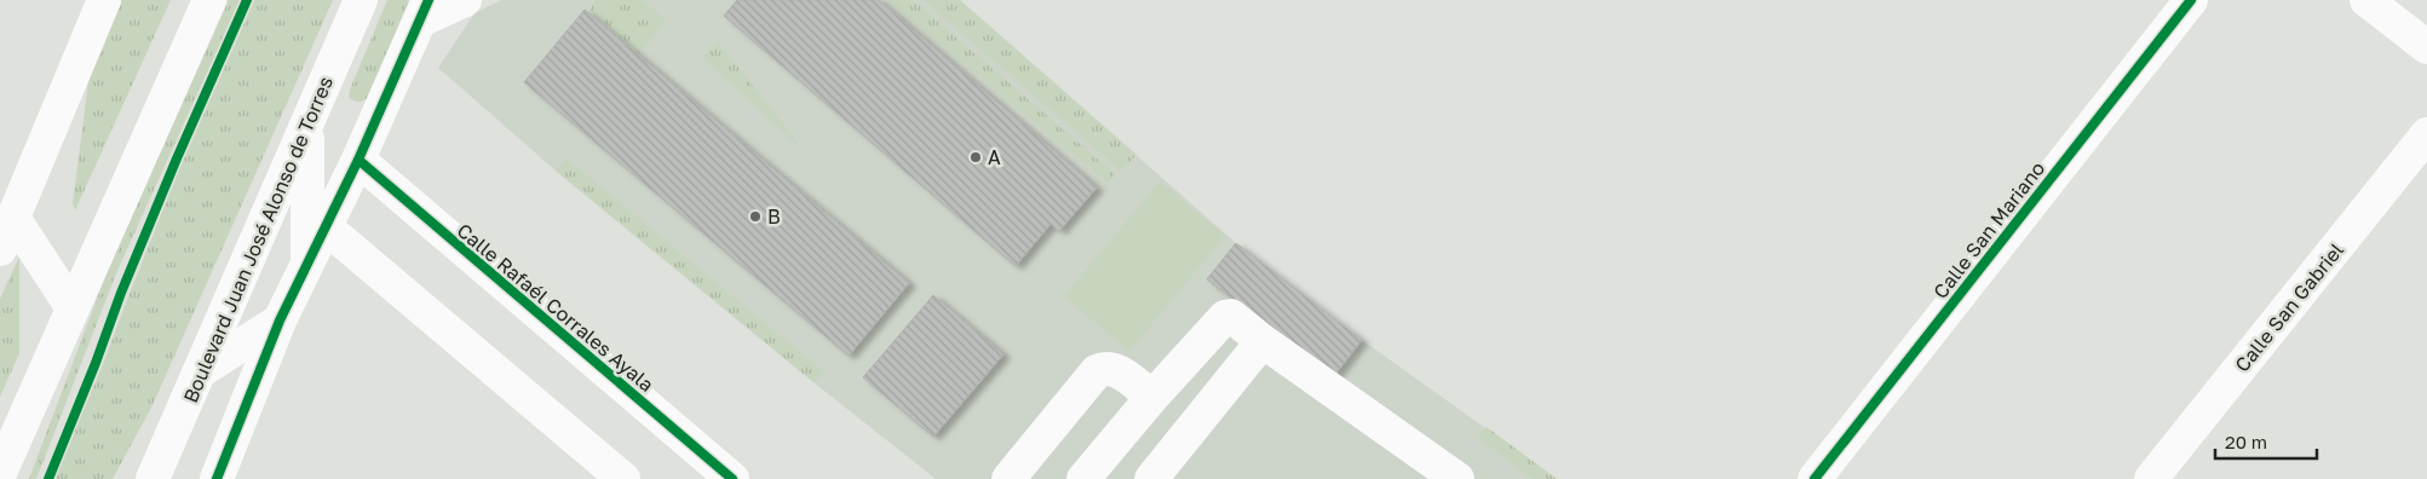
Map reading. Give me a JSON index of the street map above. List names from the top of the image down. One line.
{"streets":{"street":["Calle San Mariano","Boulevard Juan José Alonso de Torres","Calle Rafaél Corrales Ayala","Calle San Gabriel"]},"places":["A","B"],"scale_bar":"20 m"}
